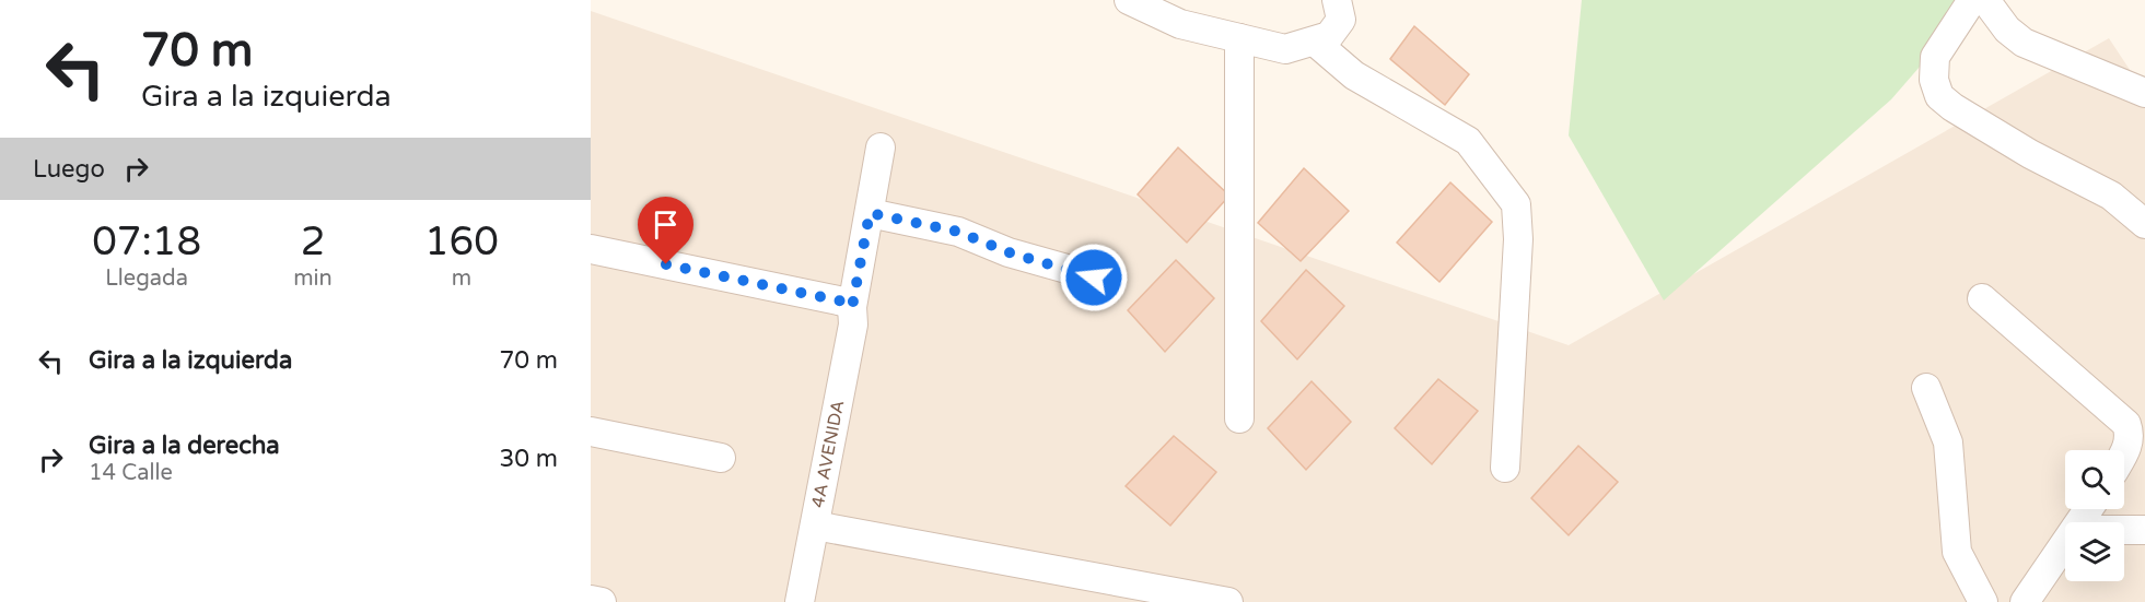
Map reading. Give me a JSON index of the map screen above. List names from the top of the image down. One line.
{"streets":{"street":["4A AVENIDA"]},"page":{"turn":["70 m","Gira a la izquierda"],"then":"Luego","eta":["07:18","Llegada","2","min","160","m"],"list":[{"name":"Gira a la izquierda","value":"70 m"},{"name":"Gira a la derecha","note":"14 Calle","value":"30 m"}]}}
